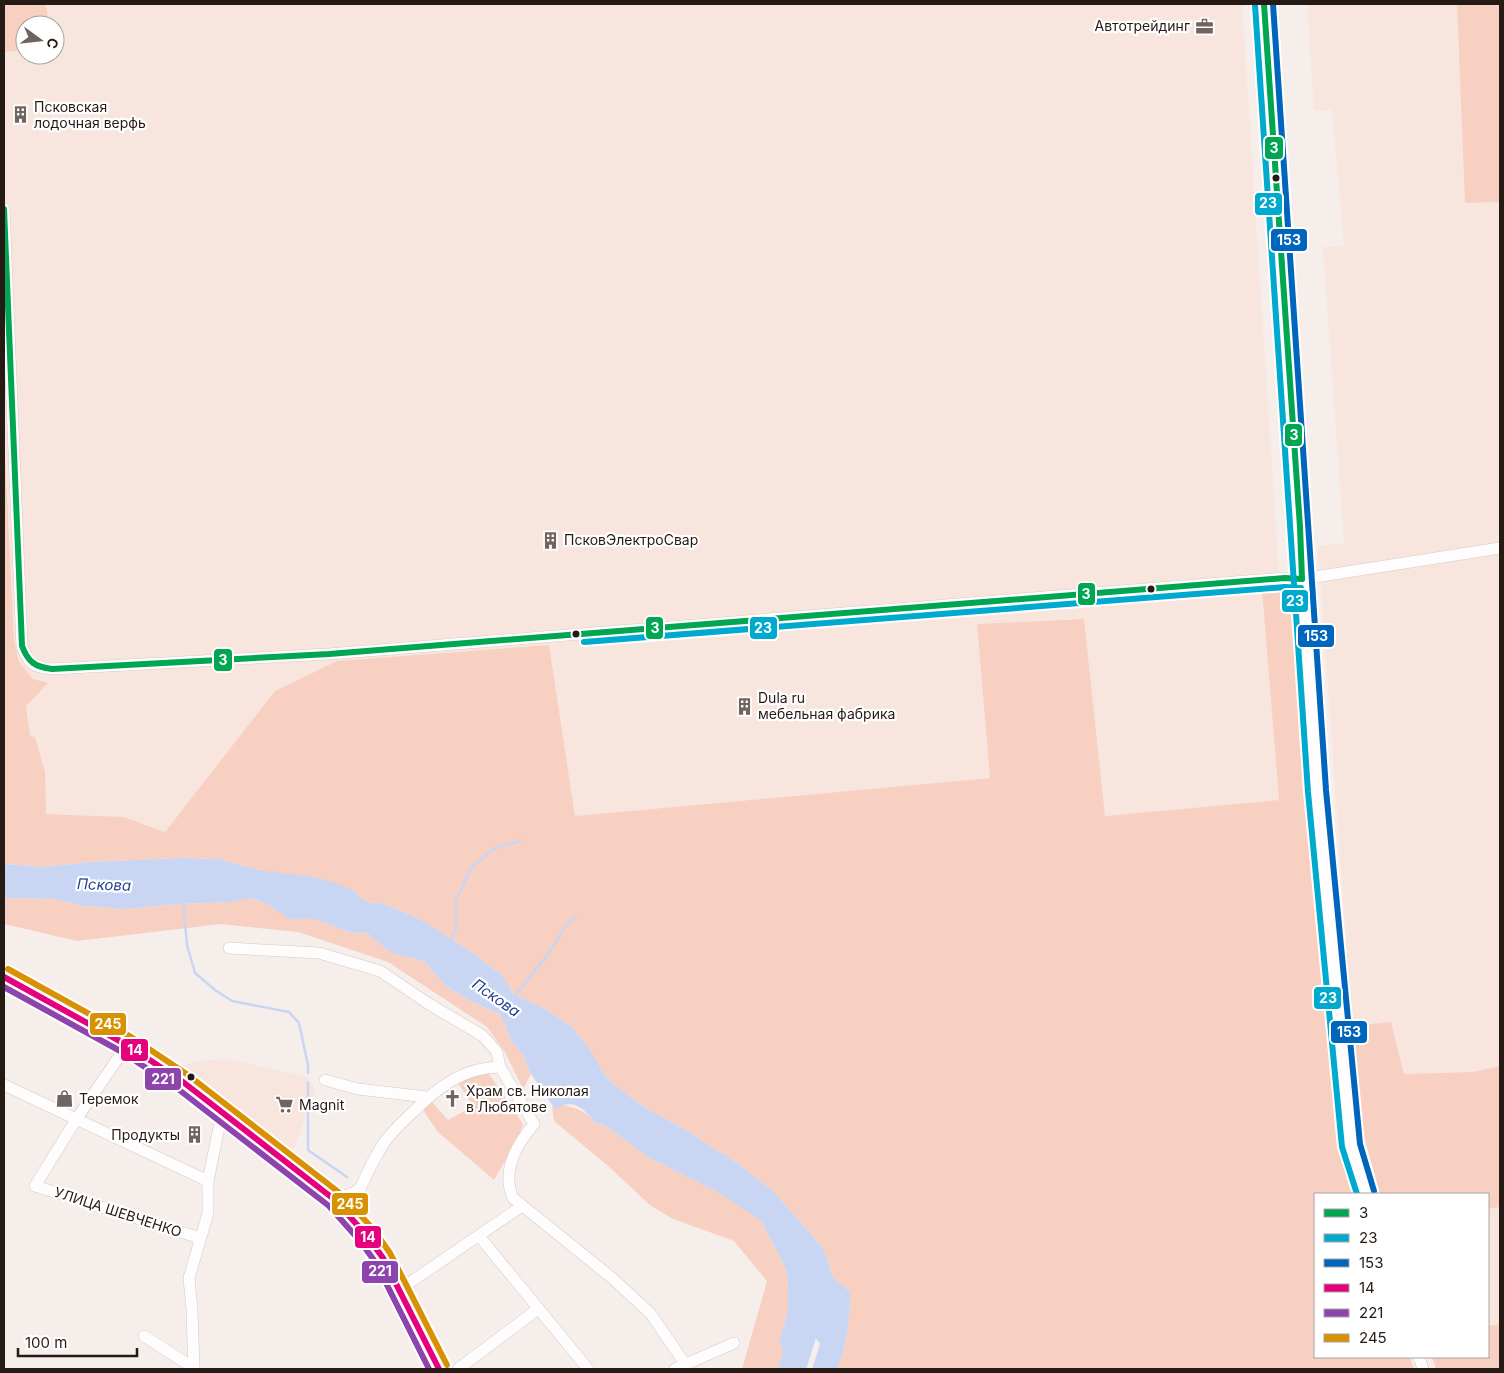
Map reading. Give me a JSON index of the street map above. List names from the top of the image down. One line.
{"streets":{"street":["УЛИЦА ШЕВЧЕНКО"]},"water":["Пскова"],"places":{"office":["Автотрейдинг"],"building":["Псковская лодочная верфь","ПсковЭлектроСвар","Dula ru мебельная фабрика","Продукты"],"shop":["Теремок"],"church":["Храм св. Николая в Любятове"],"supermarket":["Magnit"]},"lines":["transit line 3","transit line 153","transit line 23","transit line 245","transit line 14","transit line 221"],"legend":["3","23","153","14","221","245"],"scale_bar":"100 m","north":"right"}
